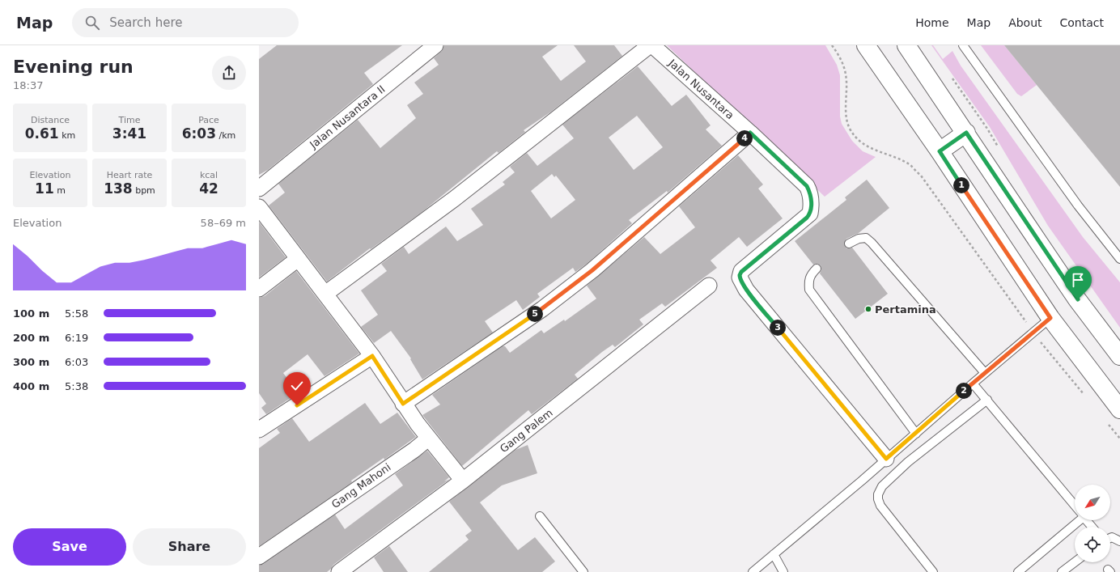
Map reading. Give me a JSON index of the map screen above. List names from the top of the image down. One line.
{"streets":{"street":["Jalan Nusantara","Jalan Nusantara II","Gang Palem","Gang Mahoni"]},"places":["Pertamina"],"north":"bottom left","page":{"header":"Map","search":"Search here","nav":["Home","Map","About","Contact"],"heading":["Evening run","18:37"],"stats":[["Distance","0.61 km"],["Time","3:41"],["Pace","6:03 /km"],["Elevation","11 m"],["Heart rate","138 bpm"],["kcal","42"]],"pins":["4","1","5","3","2"],"chart":["Elevation","58–69 m"],"list":[{"name":"100 m","note":"5:58"},{"name":"200 m","note":"6:19"},{"name":"300 m","note":"6:03"},{"name":"400 m","note":"5:38"}],"buttons":["Save","Share"]}}
